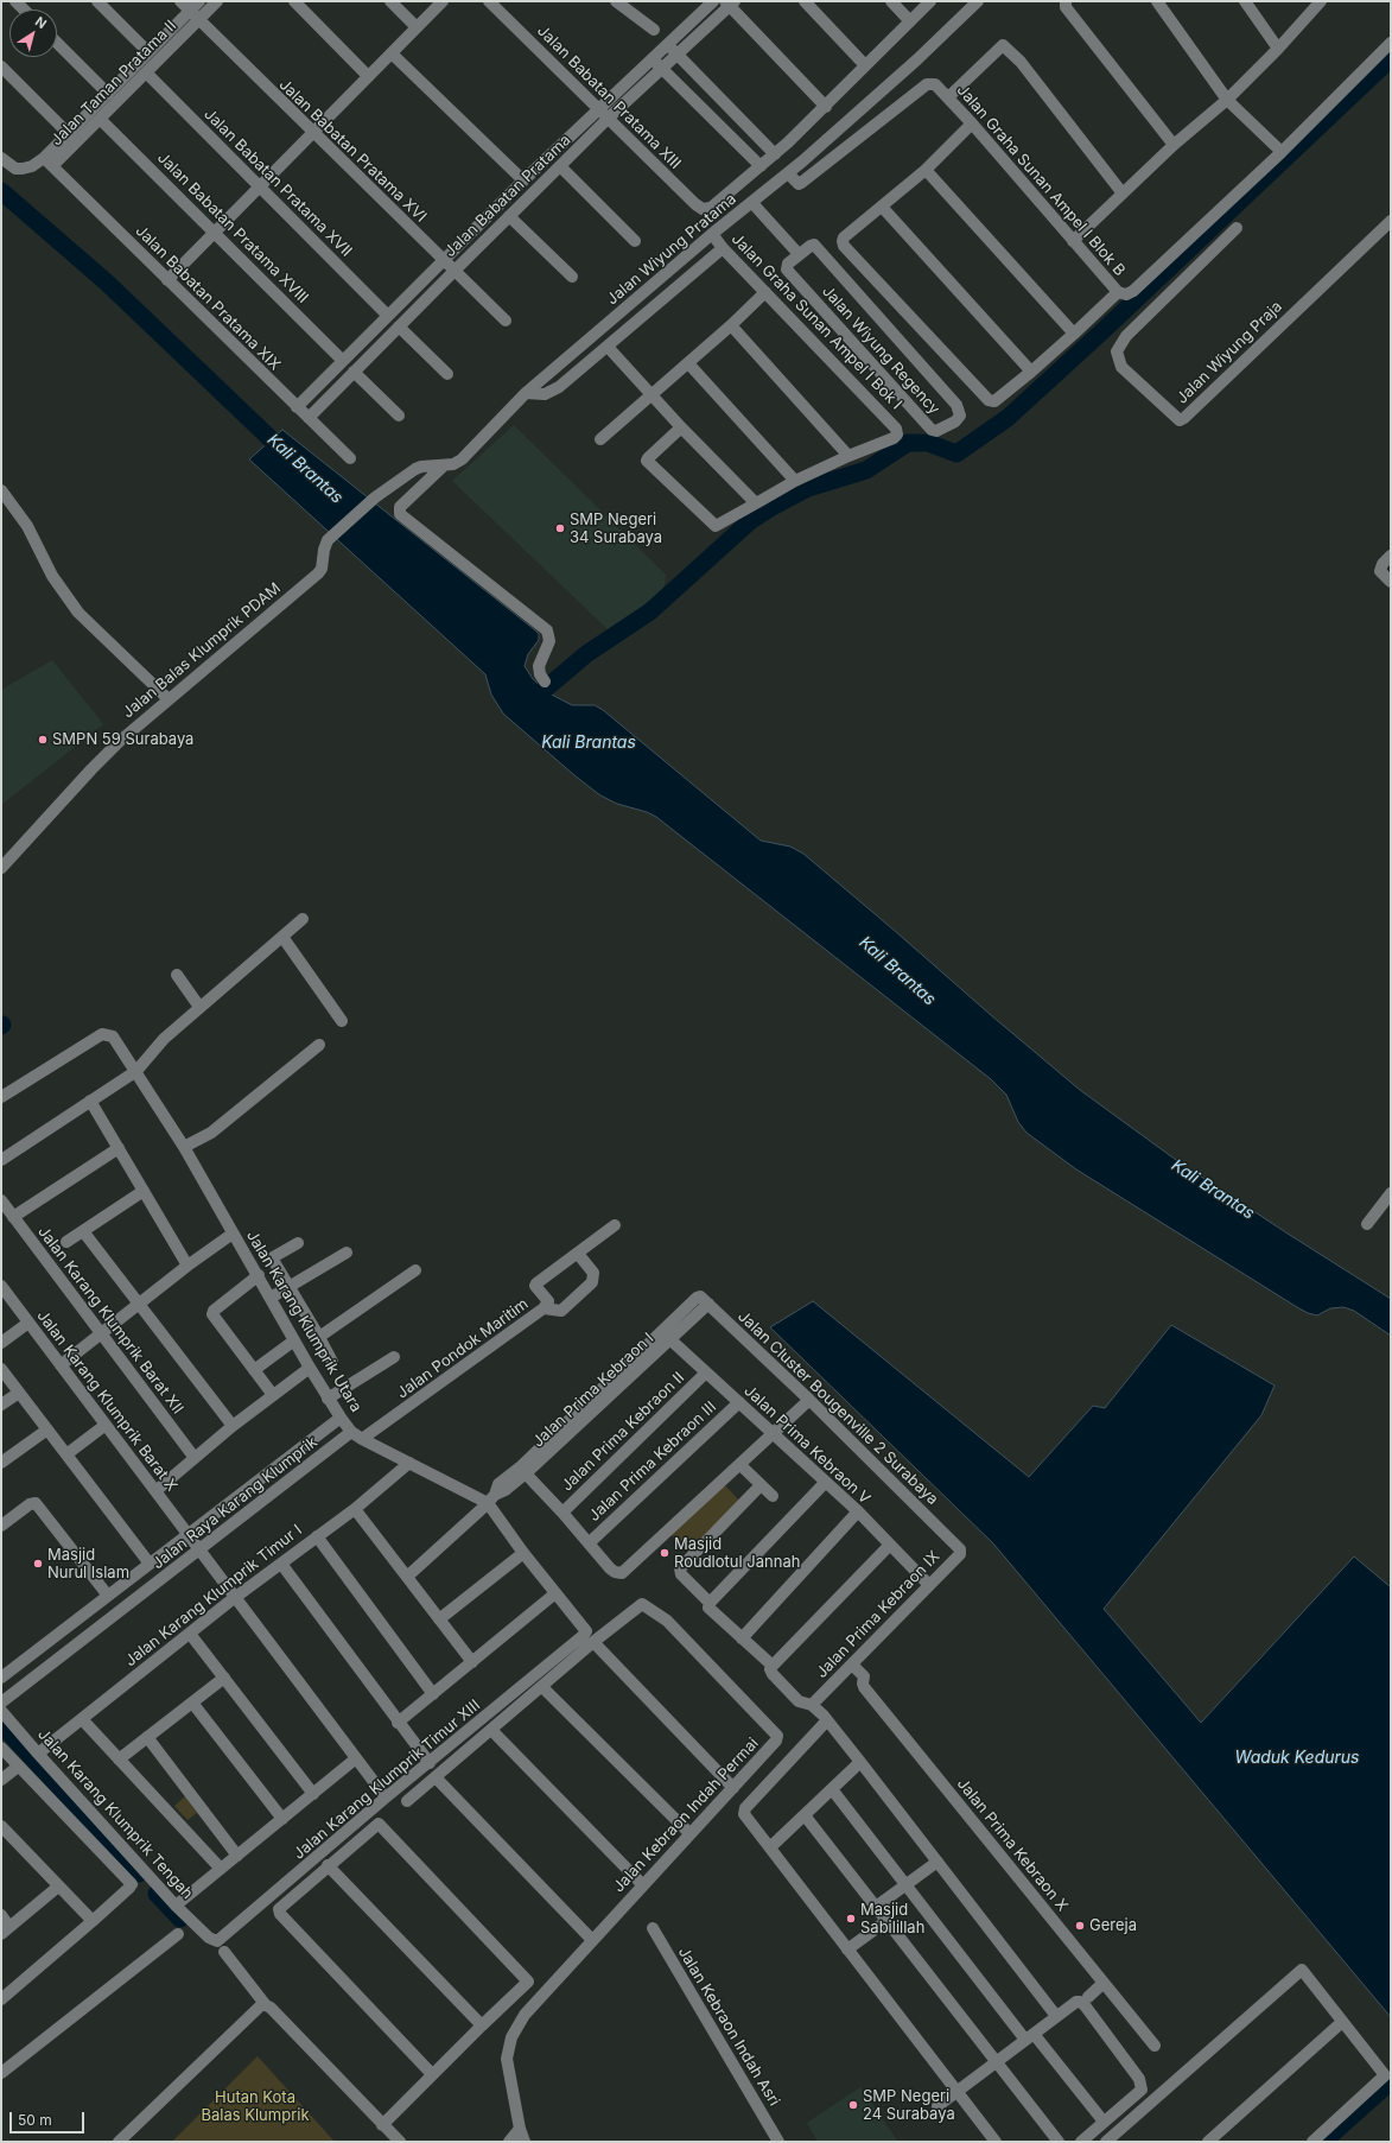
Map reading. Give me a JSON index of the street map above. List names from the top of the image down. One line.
{"streets":{"street":["Jalan Taman Pratama II","Jalan Babatan Pratama XIII","Jalan Babatan Pratama XVI","Jalan Graha Sunan Ampel I Blok B","Jalan Babatan Pratama XVII","Jalan Babatan Pratama","Jalan Babatan Pratama XVIII","Jalan Wiyung Pratama","Jalan Babatan Pratama XIX","Jalan Graha Sunan Ampel I Bok I","Jalan Wiyung Regency","Jalan Wiyung Praja","Jalan Balas Klumprik PDAM","Jalan Karang Klumprik Barat XII","Jalan Karang Klumprik Utara","Jalan Pondok Maritim","Jalan Prima Kebraon I","Jalan Karang Klumprik Barat X","Jalan Cluster Bougenville 2 Surabaya","Jalan Prima Kebraon II","Jalan Prima Kebraon V","Jalan Prima Kebraon III","Jalan Raya Karang Klumprik","Jalan Karang Klumprik Timur I","Jalan Prima Kebraon IX","Jalan Karang Klumprik Timur XIII","Jalan Karang Klumprik Tengah","Jalan Kebraon Indah Permai","Jalan Prima Kebraon X","Jalan Kebraon Indah Asri"]},"crossings":[["Jalan Taman Pratama II","Jalan Babatan Pratama XVI"],["Jalan Taman Pratama II","Jalan Babatan Pratama XVII"],["Jalan Taman Pratama II","Jalan Babatan Pratama XVIII"],["Jalan Taman Pratama II","Jalan Babatan Pratama XIX"],["Jalan Babatan Pratama XIII","Jalan Babatan Pratama"],["Jalan Babatan Pratama XIII","Jalan Wiyung Pratama"],["Jalan Babatan Pratama XVI","Jalan Babatan Pratama"],["Jalan Graha Sunan Ampel I Blok B","Jalan Wiyung Pratama"],["Jalan Babatan Pratama XVII","Jalan Babatan Pratama"],["Jalan Babatan Pratama","Jalan Babatan Pratama XVIII"],["Jalan Babatan Pratama","Jalan Babatan Pratama XIX"],["Jalan Wiyung Pratama","Jalan Graha Sunan Ampel I Bok I"],["Jalan Wiyung Pratama","Jalan Balas Klumprik PDAM"],["Jalan Karang Klumprik Utara","Jalan Pondok Maritim"],["Jalan Karang Klumprik Utara","Jalan Prima Kebraon I"],["Jalan Karang Klumprik Utara","Jalan Raya Karang Klumprik"],["Jalan Karang Klumprik Utara","Jalan Karang Klumprik Timur I"],["Jalan Karang Klumprik Utara","Jalan Karang Klumprik Timur XIII"],["Jalan Karang Klumprik Utara","Jalan Kebraon Indah Permai"],["Jalan Prima Kebraon I","Jalan Cluster Bougenville 2 Surabaya"],["Jalan Prima Kebraon I","Jalan Prima Kebraon V"],["Jalan Karang Klumprik Barat X","Jalan Raya Karang Klumprik"],["Jalan Karang Klumprik Barat X","Jalan Karang Klumprik Timur I"],["Jalan Karang Klumprik Barat X","Jalan Karang Klumprik Timur XIII"],["Jalan Cluster Bougenville 2 Surabaya","Jalan Prima Kebraon IX"],["Jalan Prima Kebraon II","Jalan Prima Kebraon V"],["Jalan Prima Kebraon V","Jalan Prima Kebraon III"],["Jalan Prima Kebraon V","Jalan Prima Kebraon IX"],["Jalan Karang Klumprik Timur I","Jalan Karang Klumprik Tengah"],["Jalan Prima Kebraon IX","Jalan Prima Kebraon X"],["Jalan Karang Klumprik Timur XIII","Jalan Karang Klumprik Tengah"],["Jalan Karang Klumprik Timur XIII","Jalan Kebraon Indah Permai"]],"water":["Kali Brantas","Waduk Kedurus"],"parks":["Hutan Kota Balas Klumprik"],"places":["SMP Negeri 34 Surabaya","SMPN 59 Surabaya","Masjid Roudlotul Jannah","Masjid Nurul Islam","Masjid Sabilillah","Gereja","SMP Negeri 24 Surabaya"],"scale_bar":"50 m","north":"top right"}
